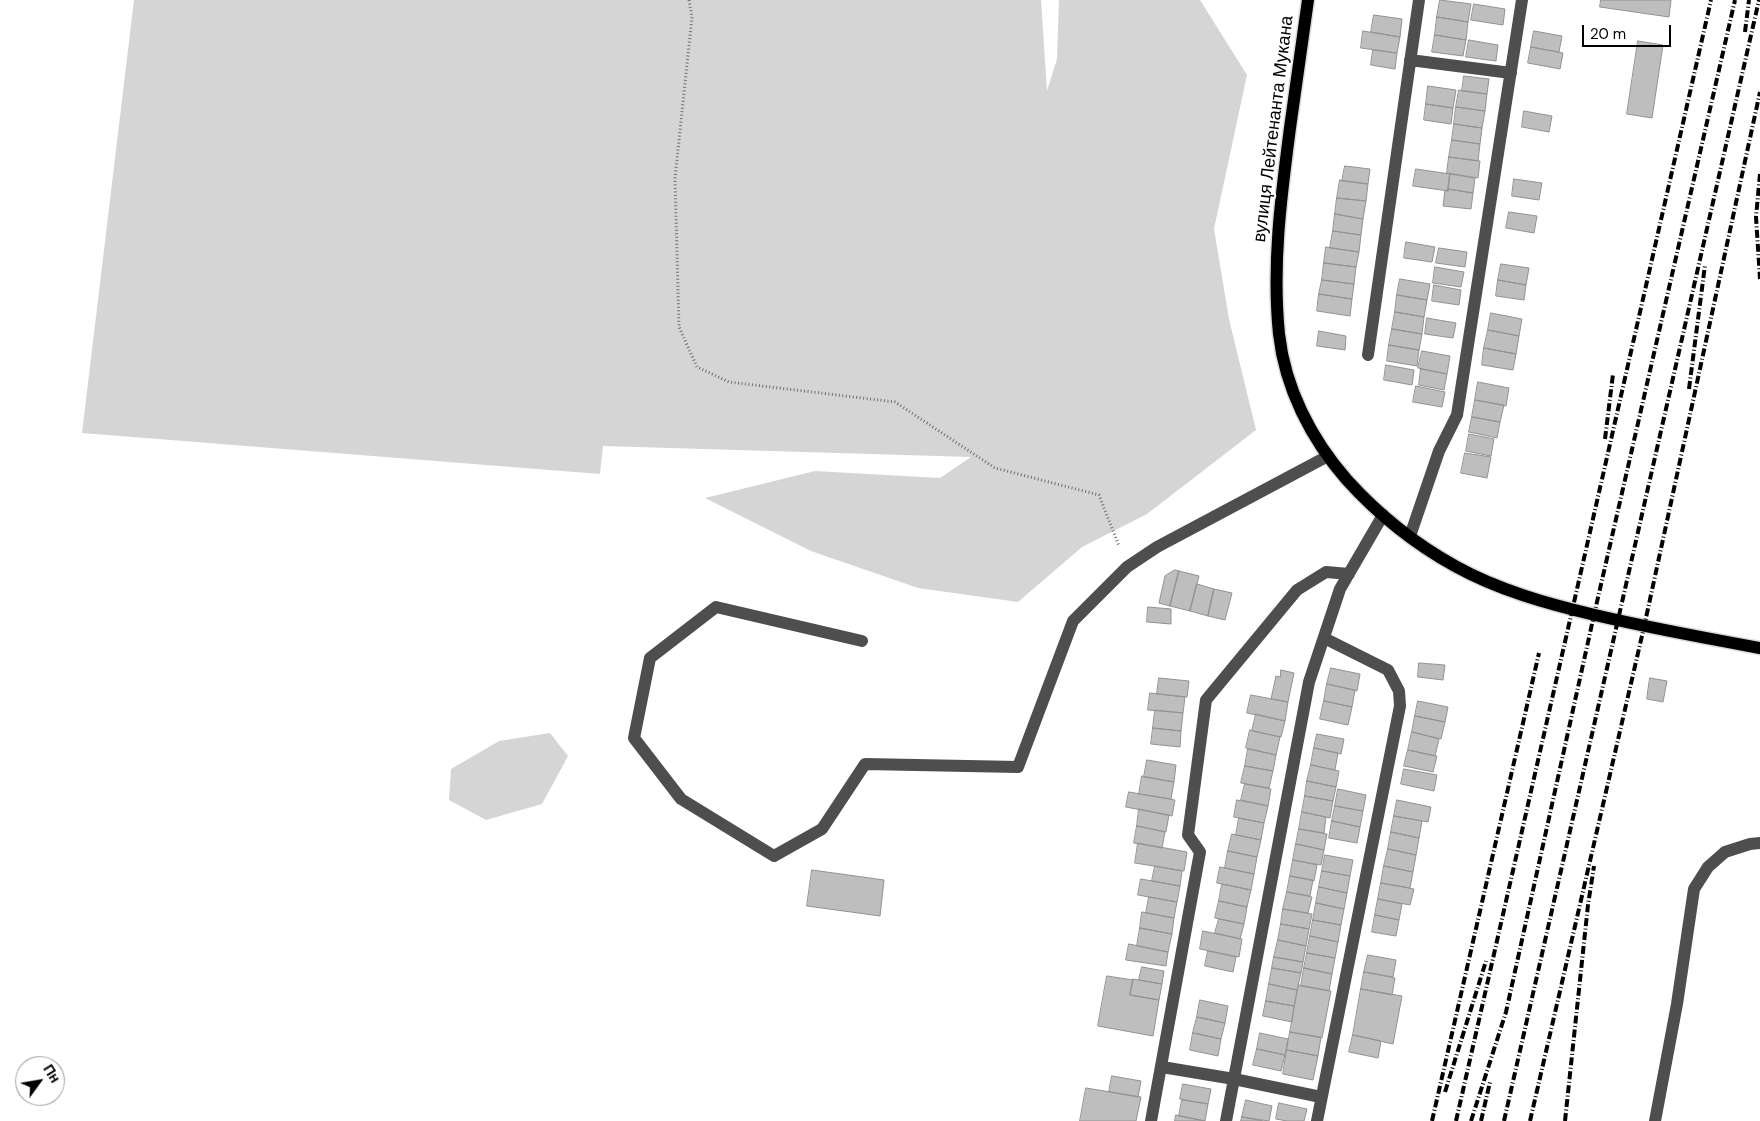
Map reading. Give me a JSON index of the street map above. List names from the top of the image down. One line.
{"streets":{"main road":["вулиця Лейтенанта Мукана"]},"scale_bar":"20 m","north":"top right"}
